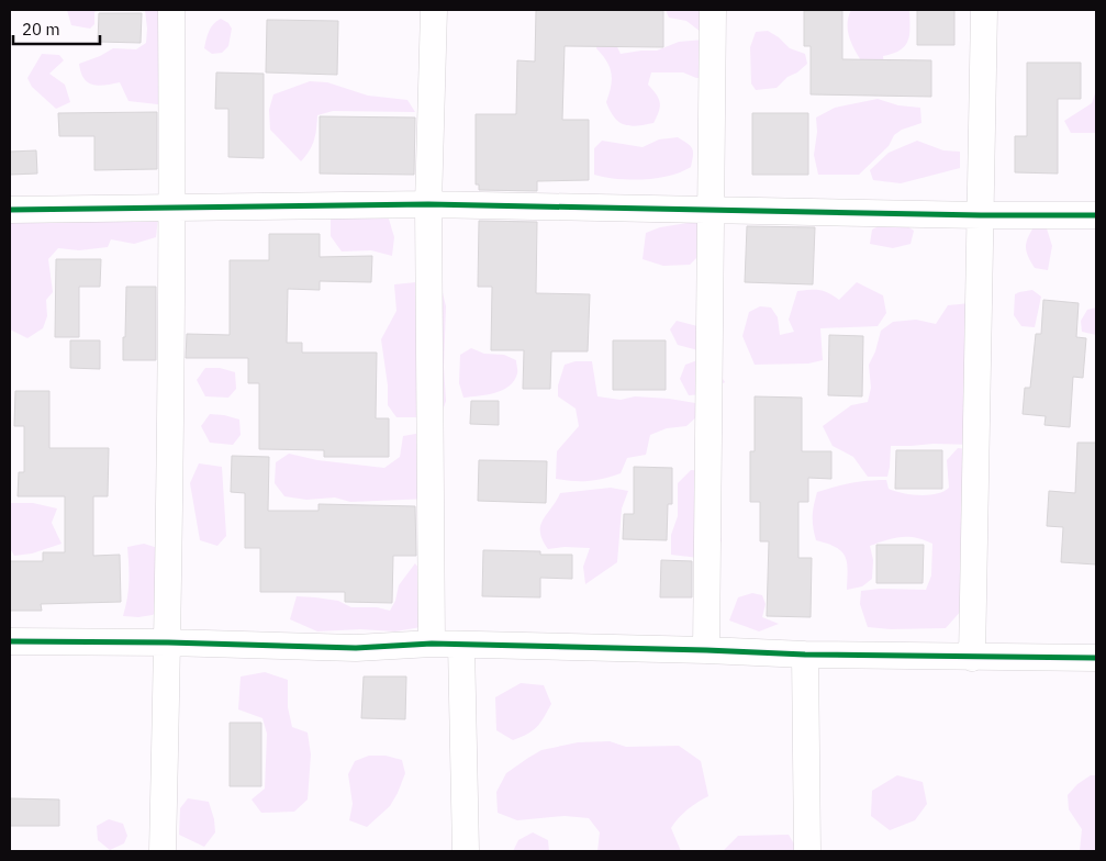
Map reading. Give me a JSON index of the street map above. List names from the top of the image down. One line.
{"scale_bar":"20 m"}
